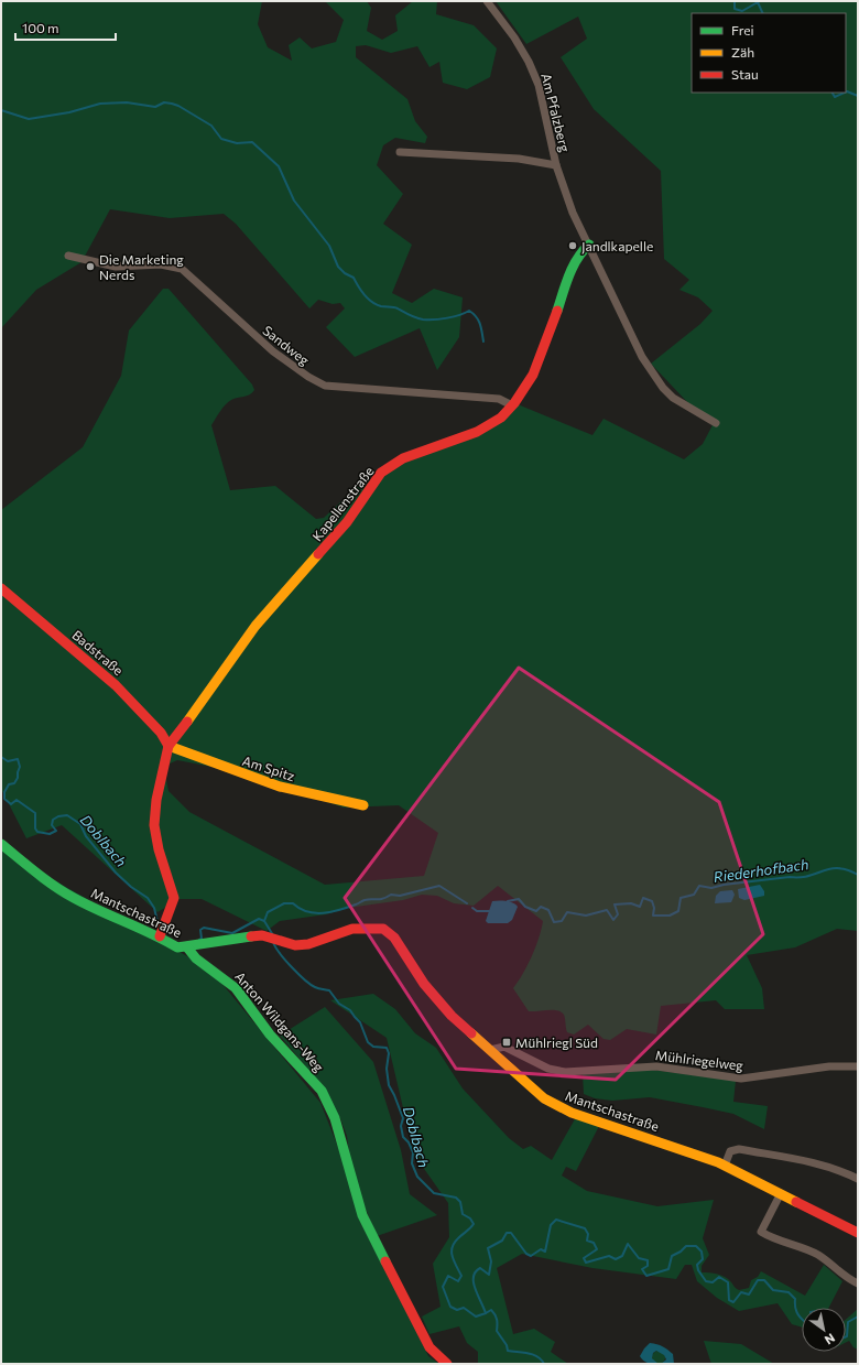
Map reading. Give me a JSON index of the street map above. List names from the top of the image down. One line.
{"streets":{"street":["Am Pfalzberg","Sandweg","Kapellenstraße","Badstraße","Am Spitz","Mantschastraße","Anton Wildgans-Weg","Mühlriegelweg"]},"crossings":[["Am Pfalzberg","Kapellenstraße"],["Sandweg","Kapellenstraße"],["Kapellenstraße","Badstraße"],["Kapellenstraße","Am Spitz"],["Kapellenstraße","Mantschastraße"],["Badstraße","Am Spitz"],["Mantschastraße","Anton Wildgans-Weg"],["Mantschastraße","Mühlriegelweg"]],"water":["Doblbach","Riederhofbach"],"places":{"other":["Jandlkapelle","Die Marketing Nerds"],"transit":["Mühlriegl Süd"]},"legend":["Frei","Zäh","Stau"],"scale_bar":"100 m","north":"bottom right"}
